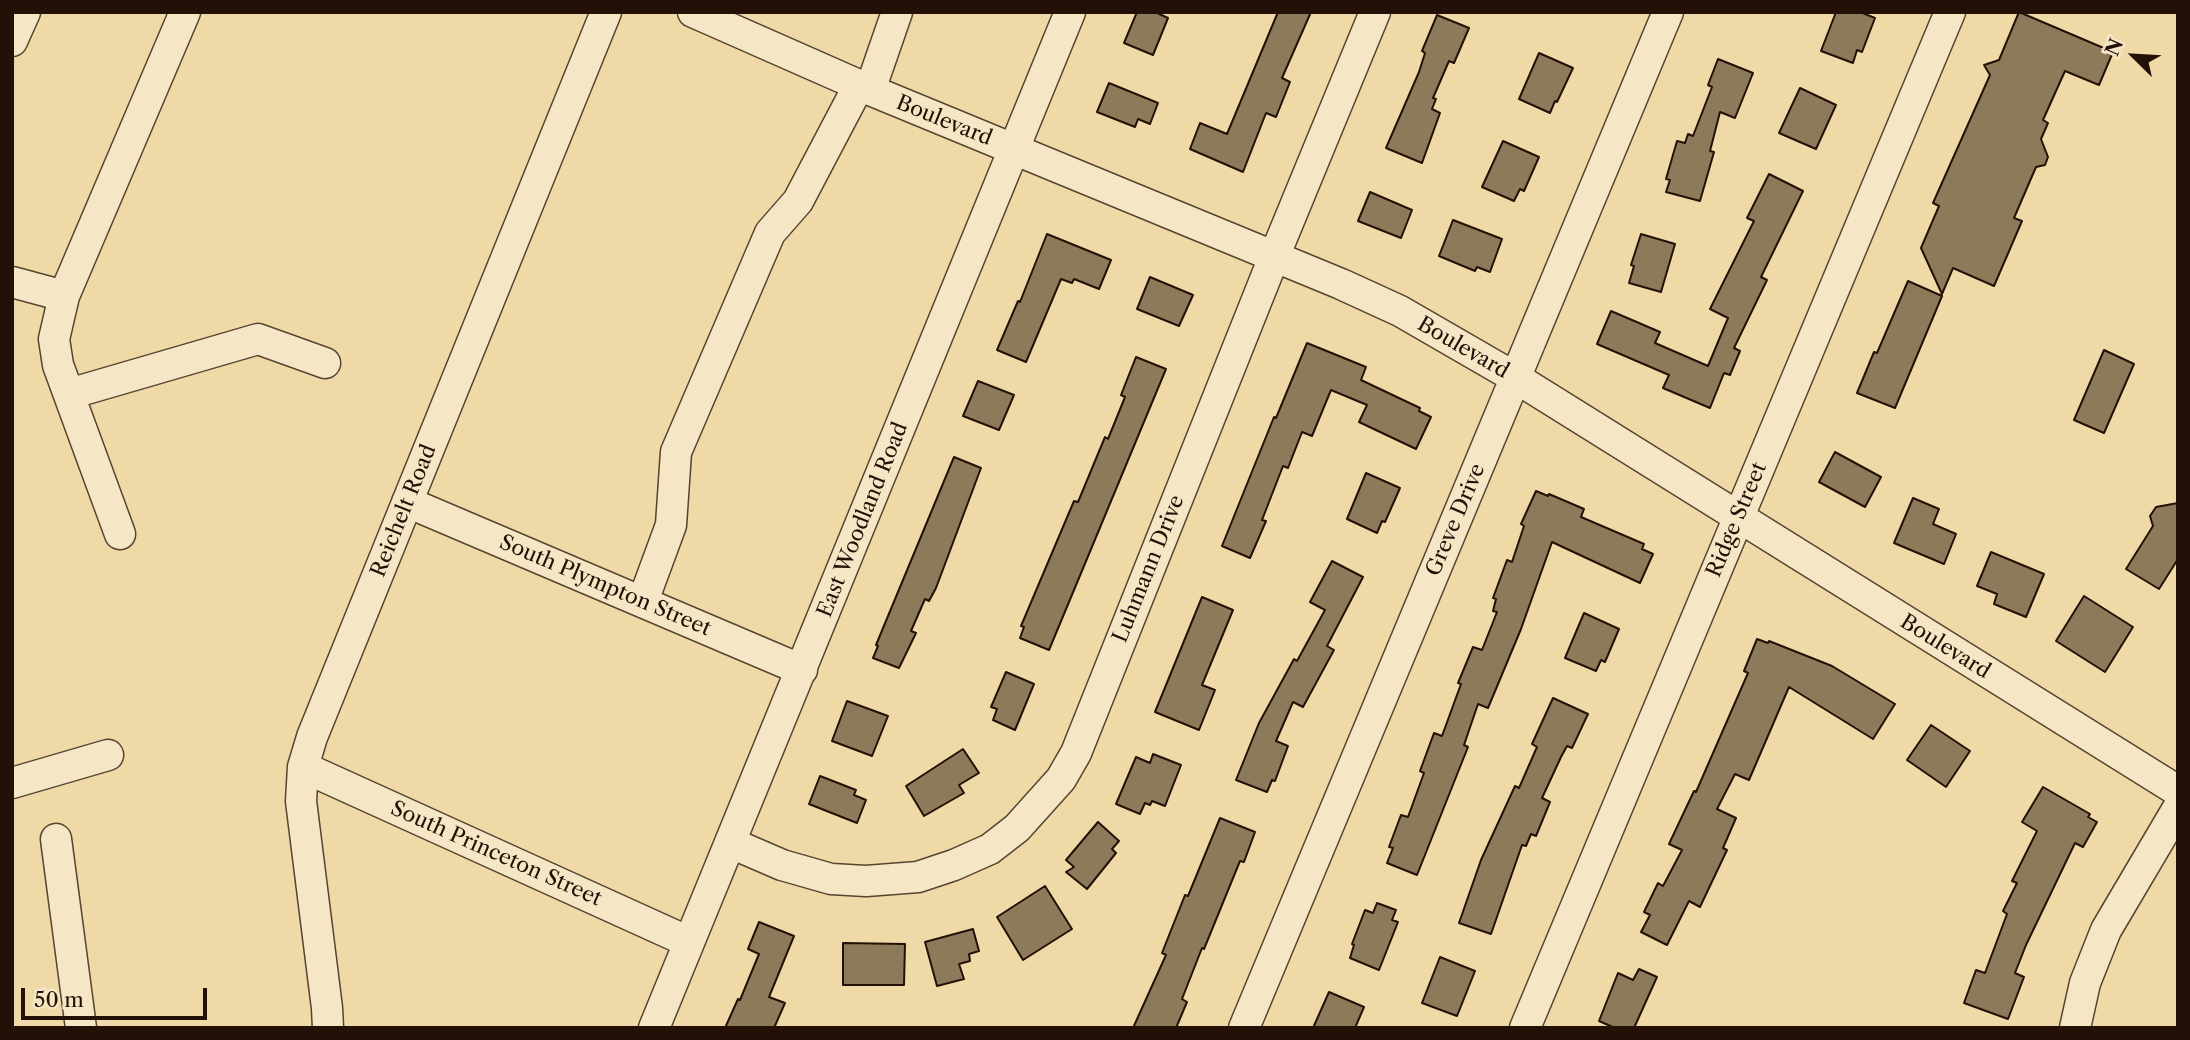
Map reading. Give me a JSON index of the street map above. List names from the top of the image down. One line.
{"streets":{"street":["Boulevard","Reichelt Road","East Woodland Road","Greve Drive","Ridge Street","Luhmann Drive","South Plympton Street","South Princeton Street"]},"crossings":[["Boulevard","East Woodland Road"],["Boulevard","Greve Drive"],["Boulevard","Ridge Street"],["Boulevard","Luhmann Drive"],["Reichelt Road","South Plympton Street"],["Reichelt Road","South Princeton Street"],["East Woodland Road","Luhmann Drive"],["East Woodland Road","South Plympton Street"],["East Woodland Road","South Princeton Street"]],"scale_bar":"50 m","north":"top left"}
